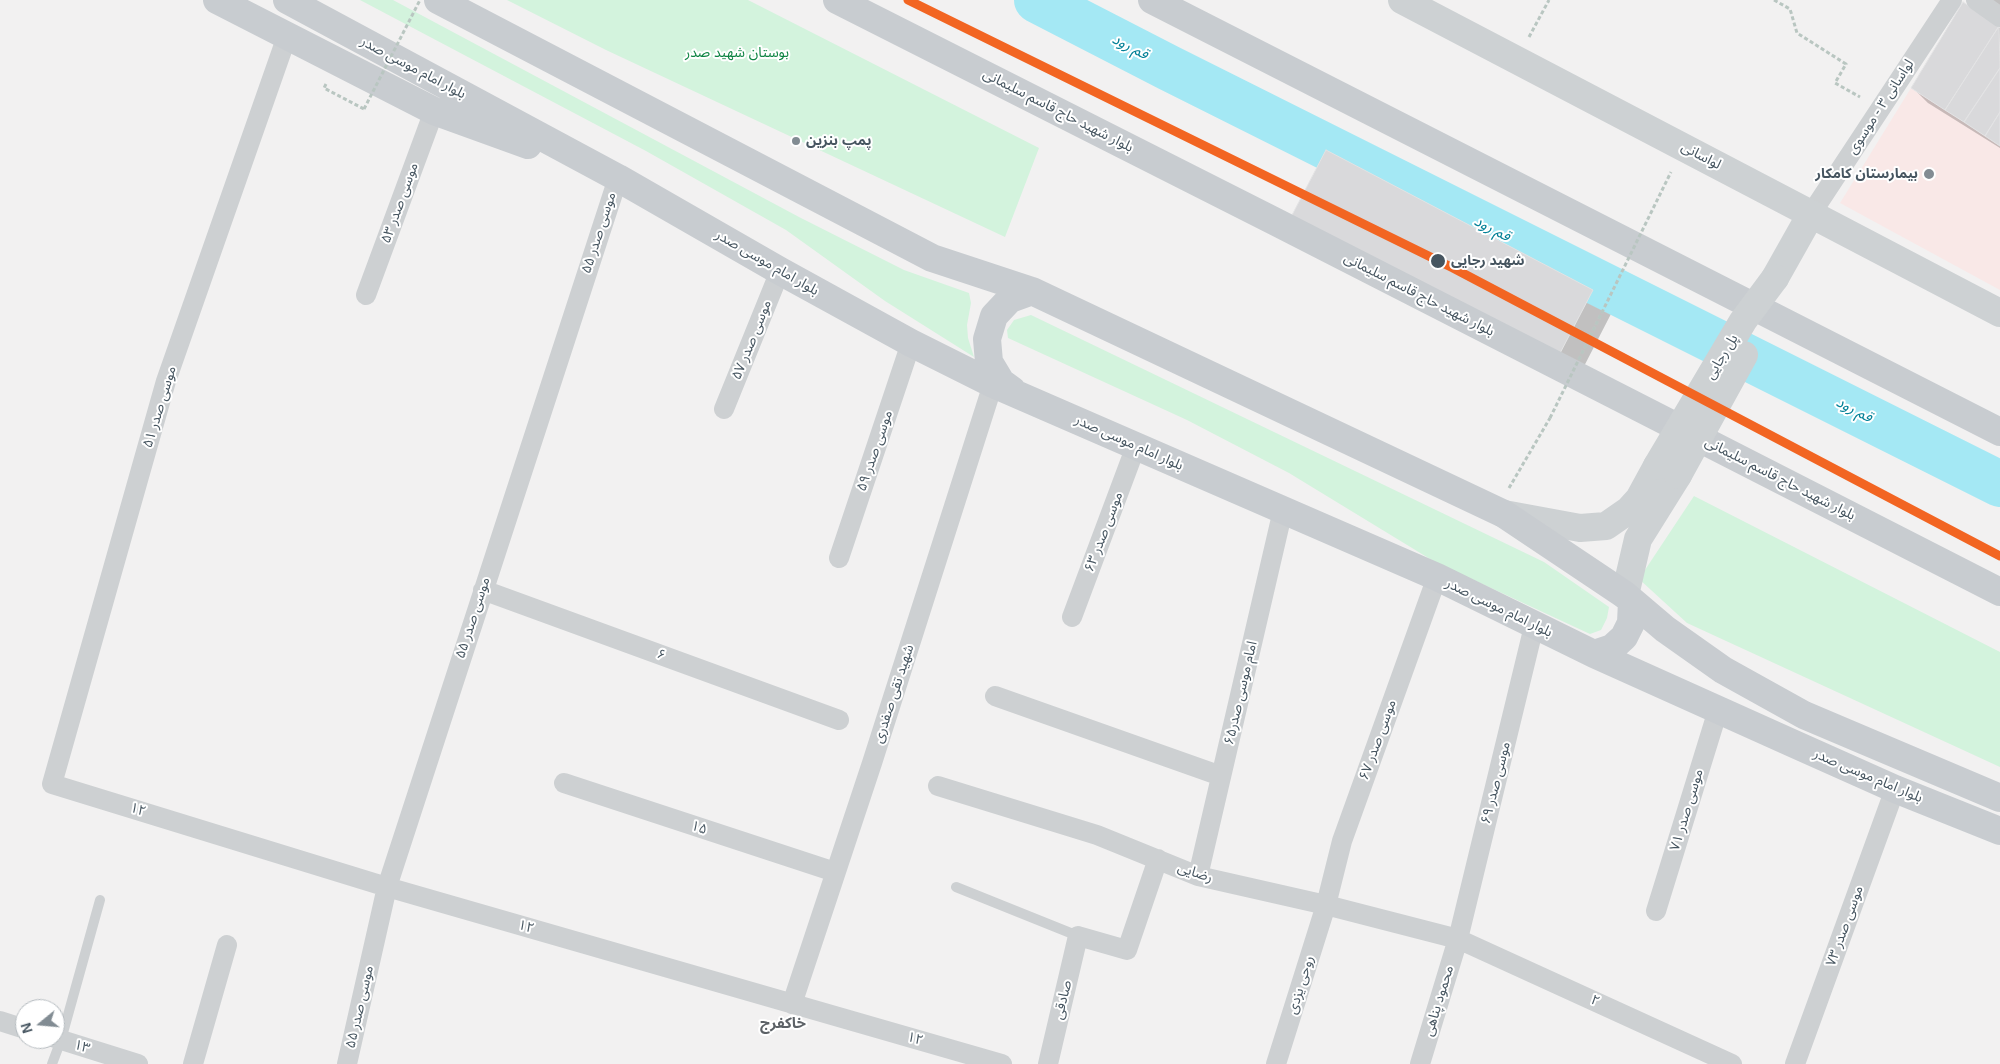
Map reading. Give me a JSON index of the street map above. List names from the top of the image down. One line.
{"streets":{"main road":["بلوار امام موسی صدر","بلوار شهید حاج قاسم سلیمانی","لواسانی","پل رجایی"],"street":["لواسانی ۳ - موسوی","موسی صدر ۵۳","موسی صدر ۵۵","موسی صدر ۵۷","موسی صدر ۵۱","موسی صدر ۵۹","موسی صدر ۶۳","۶","امام موسی صدر۶۵","شهید تقی صفدری","موسی صدر ۶۷","موسی صدر ۶۹","۱۲","موسی صدر ۷۱","۱۵","رضایی","موسی صدر ۷۳","روحی یزدی","صادقی","محمود پناهی","۲","۱۳"]},"crossings":[["بلوار امام موسی صدر","موسی صدر ۵۵"],["بلوار امام موسی صدر","موسی صدر ۵۷"],["بلوار امام موسی صدر","موسی صدر ۵۹"],["بلوار امام موسی صدر","موسی صدر ۶۳"],["بلوار امام موسی صدر","امام موسی صدر۶۵"],["بلوار امام موسی صدر","شهید تقی صفدری"],["بلوار امام موسی صدر","موسی صدر ۶۷"],["بلوار امام موسی صدر","موسی صدر ۶۹"],["بلوار امام موسی صدر","موسی صدر ۷۱"],["بلوار امام موسی صدر","موسی صدر ۷۳"],["لواسانی ۳ - موسوی","لواسانی"],["لواسانی ۳ - موسوی","پل رجایی"],["لواسانی","پل رجایی"],["موسی صدر ۵۵","۶"],["موسی صدر ۵۵","۱۲"],["موسی صدر ۵۱","۱۲"],["امام موسی صدر۶۵","رضایی"],["شهید تقی صفدری","۱۲"],["شهید تقی صفدری","۱۵"],["موسی صدر ۶۷","رضایی"],["موسی صدر ۶۷","روحی یزدی"],["موسی صدر ۶۹","رضایی"],["موسی صدر ۶۹","محمود پناهی"],["موسی صدر ۶۹","۲"],["رضایی","روحی یزدی"],["رضایی","محمود پناهی"],["رضایی","۲"],["محمود پناهی","۲"]],"districts":["خاکفرج"],"water":["قم رود"],"parks":["بوستان شهید صدر"],"places":["پمپ بنزین","بیمارستان کامکار","شهید رجایی"],"north":"left"}
